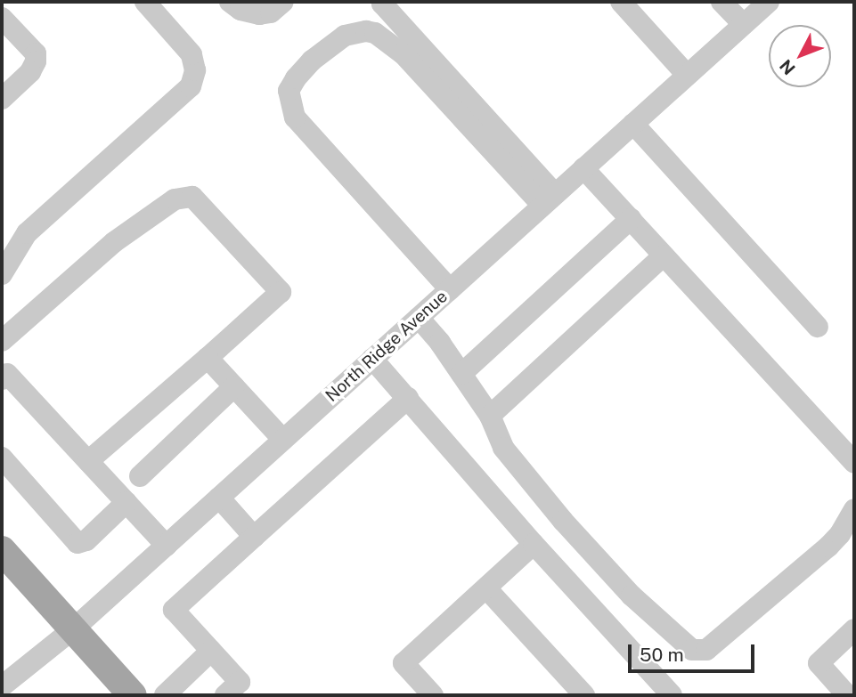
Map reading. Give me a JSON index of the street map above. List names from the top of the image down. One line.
{"streets":{"street":["North Ridge Avenue"]},"scale_bar":"50 m","north":"bottom left"}
